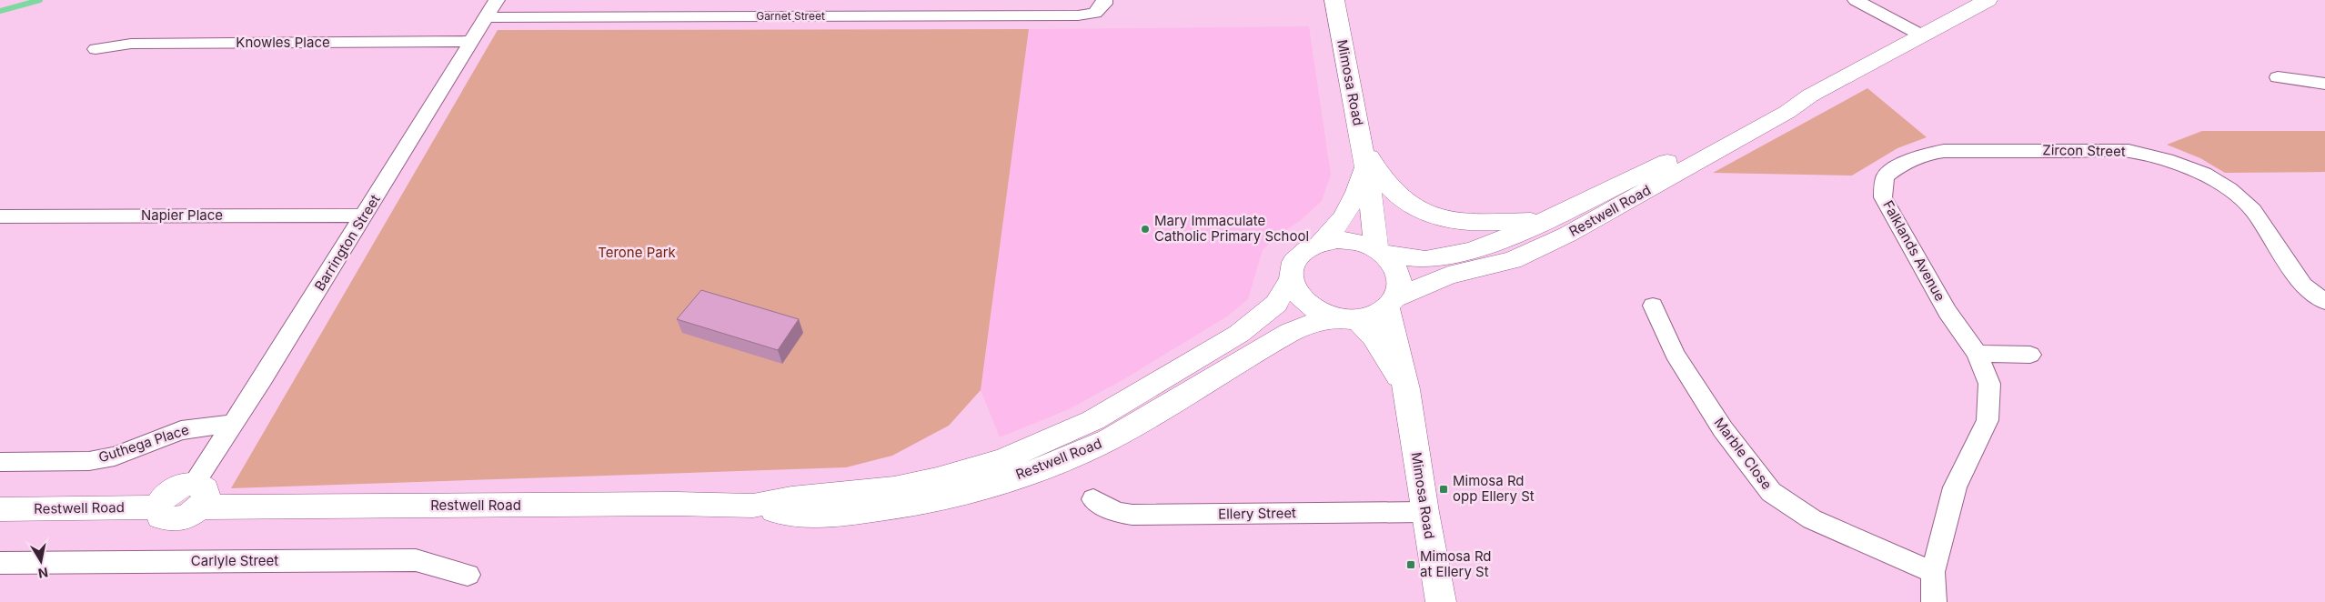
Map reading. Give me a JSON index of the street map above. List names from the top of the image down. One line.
{"streets":{"main road":["Mimosa Road","Restwell Road"],"street":["Garnet Street","Knowles Place","Zircon Street","Napier Place","Barrington Street","Falklands Avenue","Guthega Place","Marble Close","Ellery Street","Carlyle Street"]},"crossings":[["Garnet Street","Barrington Street"],["Knowles Place","Barrington Street"],["Mimosa Road","Restwell Road"],["Mimosa Road","Ellery Street"],["Zircon Street","Falklands Avenue"],["Restwell Road","Barrington Street"],["Napier Place","Barrington Street"],["Barrington Street","Guthega Place"],["Falklands Avenue","Marble Close"]],"parks":["Terone Park"],"places":{"other":["Mary Immaculate Catholic Primary School"],"transit":["Mimosa Rd opp Ellery St","Mimosa Rd at Ellery St"]},"north":"bottom"}
